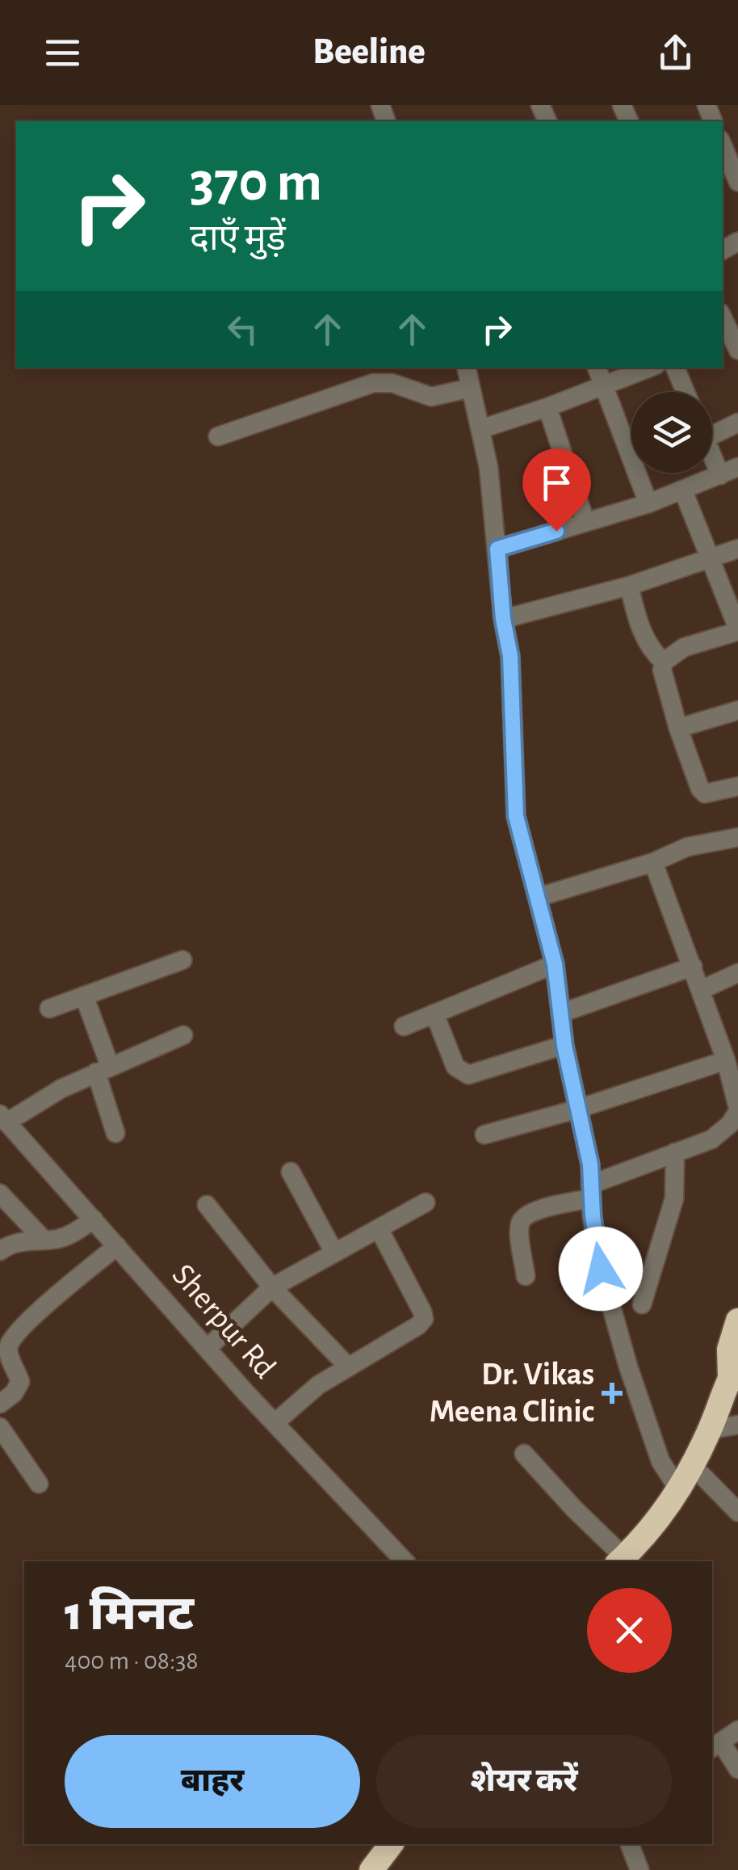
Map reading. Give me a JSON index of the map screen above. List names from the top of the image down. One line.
{"streets":{"street":["Sherpur Rd"]},"places":{"health":["Dr. Vikas Meena Clinic"]},"page":{"header":"Beeline","turn":["370 m","दाएँ मुड़ें"],"heading":["1 मिनट","400 m · 08:38"],"buttons":["बाहर","शेयर करें"]}}
